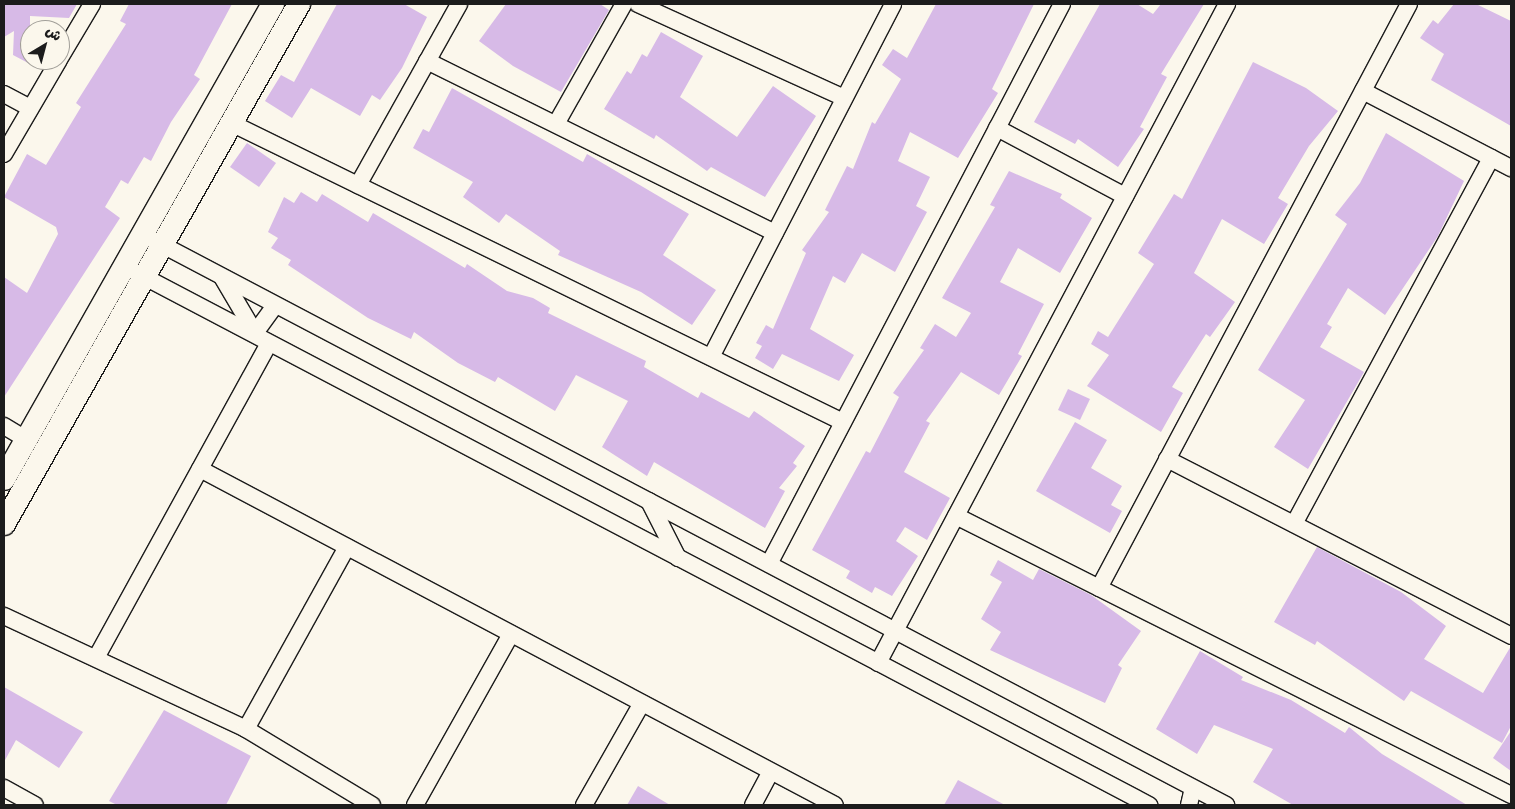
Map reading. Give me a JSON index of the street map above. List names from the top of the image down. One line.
{"north":"top right"}
